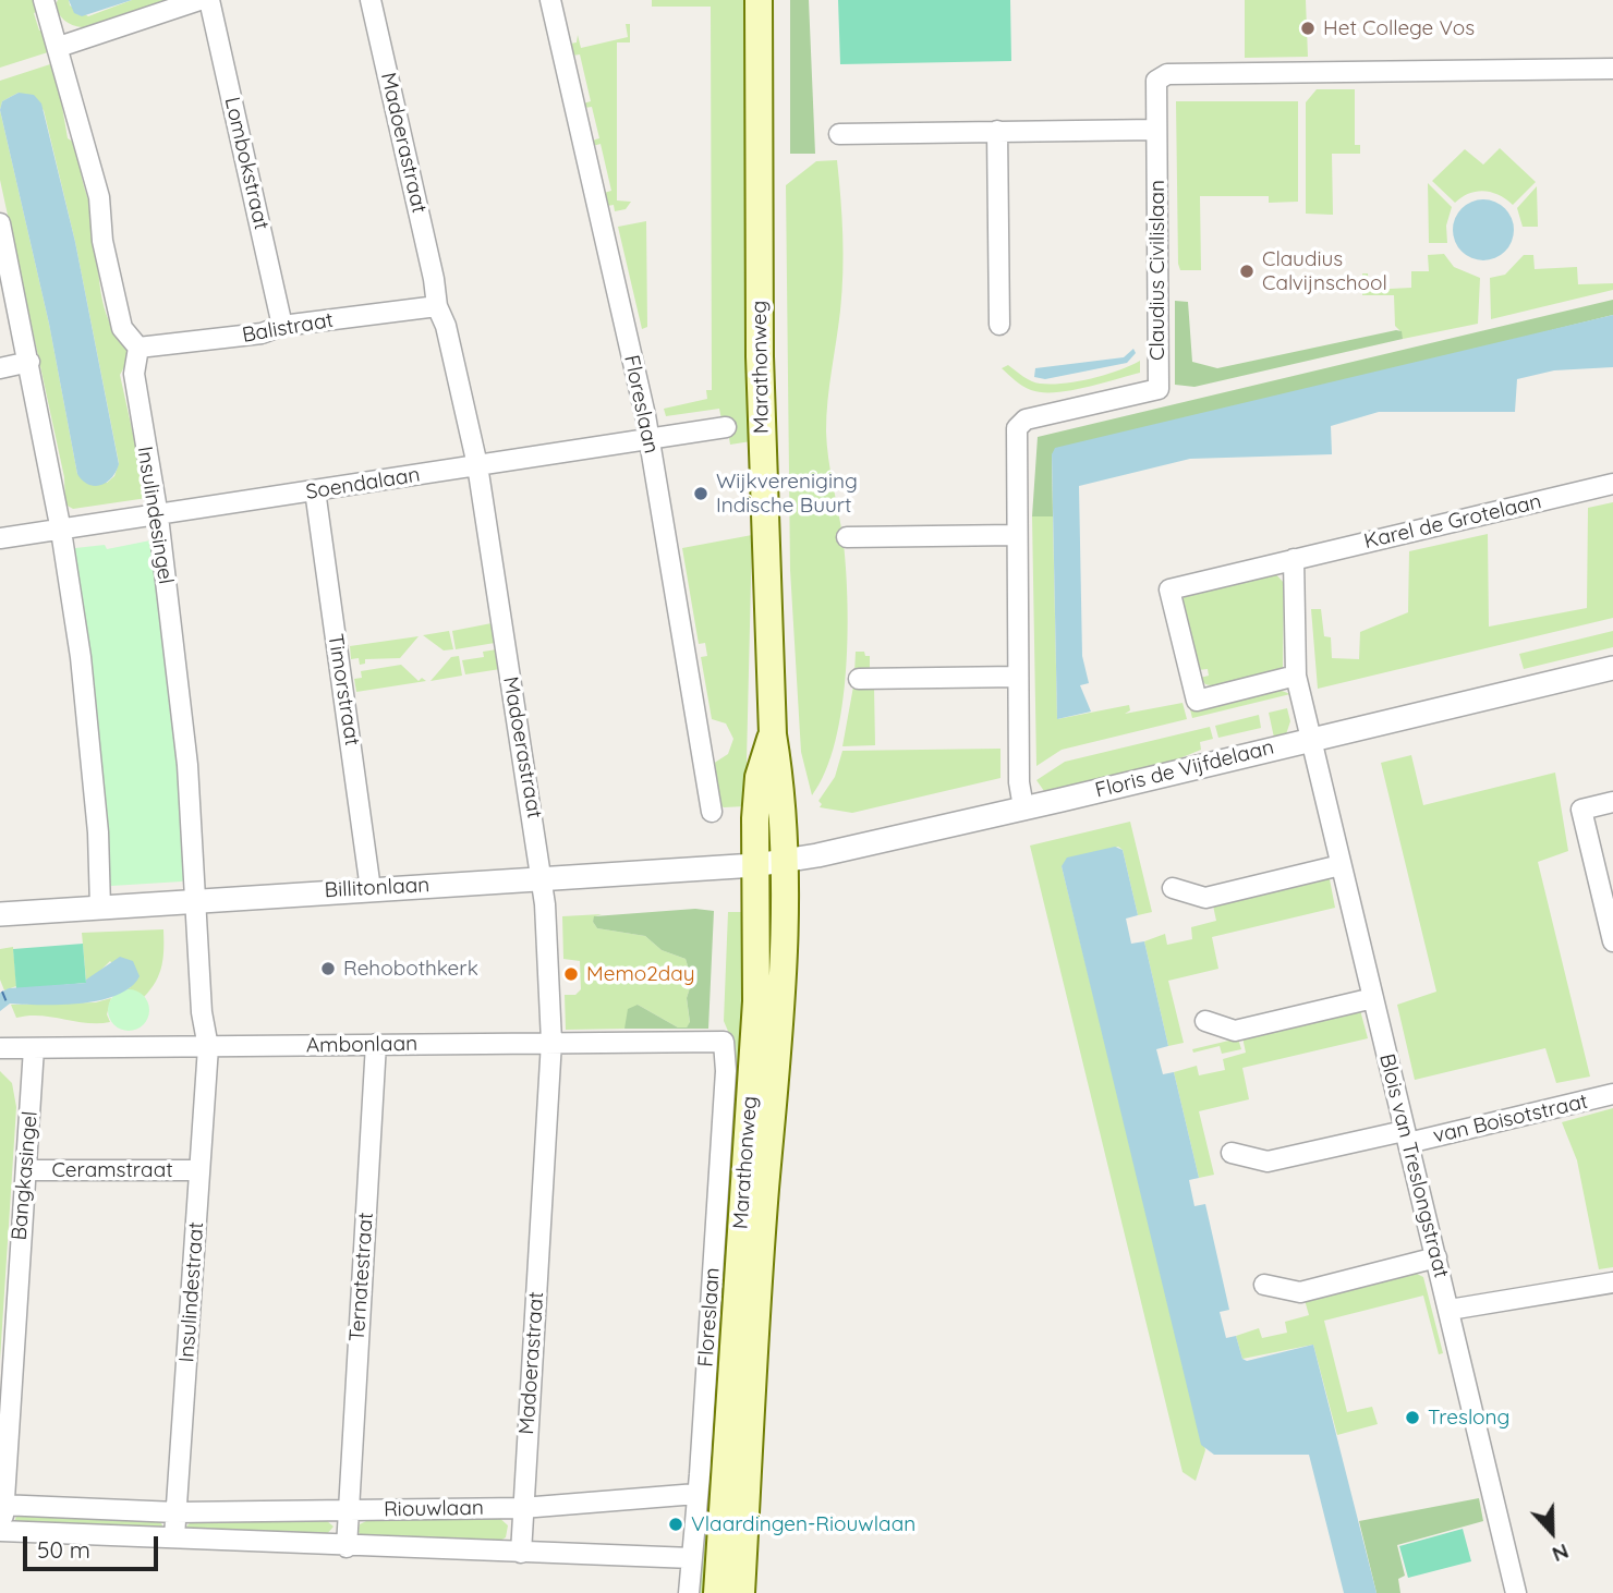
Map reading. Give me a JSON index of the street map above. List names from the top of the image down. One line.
{"streets":{"main road":["Marathonweg"],"street":["Madoerastraat","Lombokstraat","Claudius Civilislaan","Balistraat","Floreslaan","Soendalaan","Insulindesingel","Karel de Grotelaan","Timorstraat","Floris de Vijfdelaan","Billitonlaan","Ambonlaan","van Boisotstraat","Blois van Treslongstraat","Ceramstraat","Bangkasingel","Ternatestraat","Insulindestraat","Riouwlaan"]},"crossings":[["Madoerastraat","Balistraat"],["Madoerastraat","Soendalaan"],["Madoerastraat","Billitonlaan"],["Madoerastraat","Ambonlaan"],["Madoerastraat","Riouwlaan"],["Lombokstraat","Balistraat"],["Claudius Civilislaan","Floris de Vijfdelaan"],["Balistraat","Insulindesingel"],["Marathonweg","Floris de Vijfdelaan"],["Marathonweg","Billitonlaan"],["Floreslaan","Soendalaan"],["Floreslaan","Ambonlaan"],["Floreslaan","Riouwlaan"],["Soendalaan","Insulindesingel"],["Soendalaan","Timorstraat"],["Insulindesingel","Billitonlaan"],["Insulindesingel","Ambonlaan"],["Insulindesingel","Insulindestraat"],["Timorstraat","Billitonlaan"],["Floris de Vijfdelaan","Billitonlaan"],["Floris de Vijfdelaan","Blois van Treslongstraat"],["Ambonlaan","Bangkasingel"],["Ambonlaan","Ternatestraat"],["Ambonlaan","Insulindestraat"],["van Boisotstraat","Blois van Treslongstraat"],["Ceramstraat","Bangkasingel"],["Ceramstraat","Insulindestraat"],["Bangkasingel","Riouwlaan"],["Ternatestraat","Riouwlaan"],["Insulindestraat","Riouwlaan"]],"places":["Het College Vos","Claudius Calvijnschool","Wijkvereniging Indische Buurt","Rehobothkerk","Memo2day","Treslong","Vlaardingen-Riouwlaan"],"scale_bar":"50 m","north":"bottom"}
